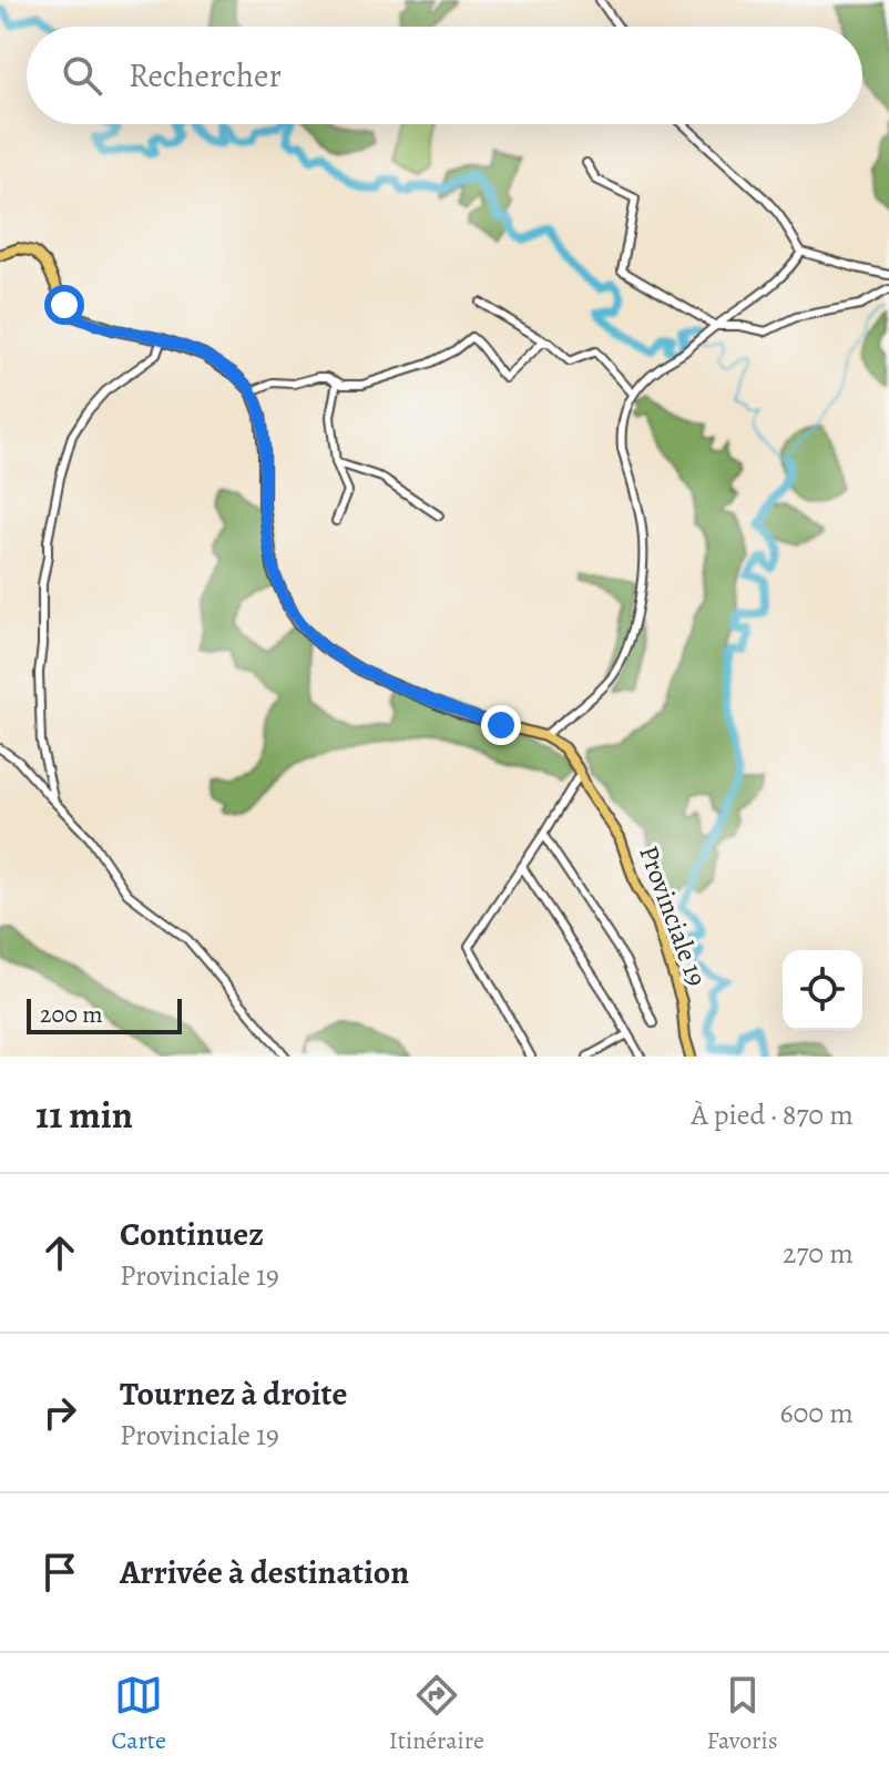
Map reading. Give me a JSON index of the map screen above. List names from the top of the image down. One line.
{"streets":{"main road":["Provinciale 19"]},"scale_bar":"200 m","page":{"search":"Rechercher","scale":"200 m","heading":["11 min","À pied · 870 m"],"list":[["Continuez","Provinciale 19","270 m"],["Tournez à droite","Provinciale 19","600 m"],"Arrivée à destination"],"nav":["Carte","Itinéraire","Favoris"]}}
